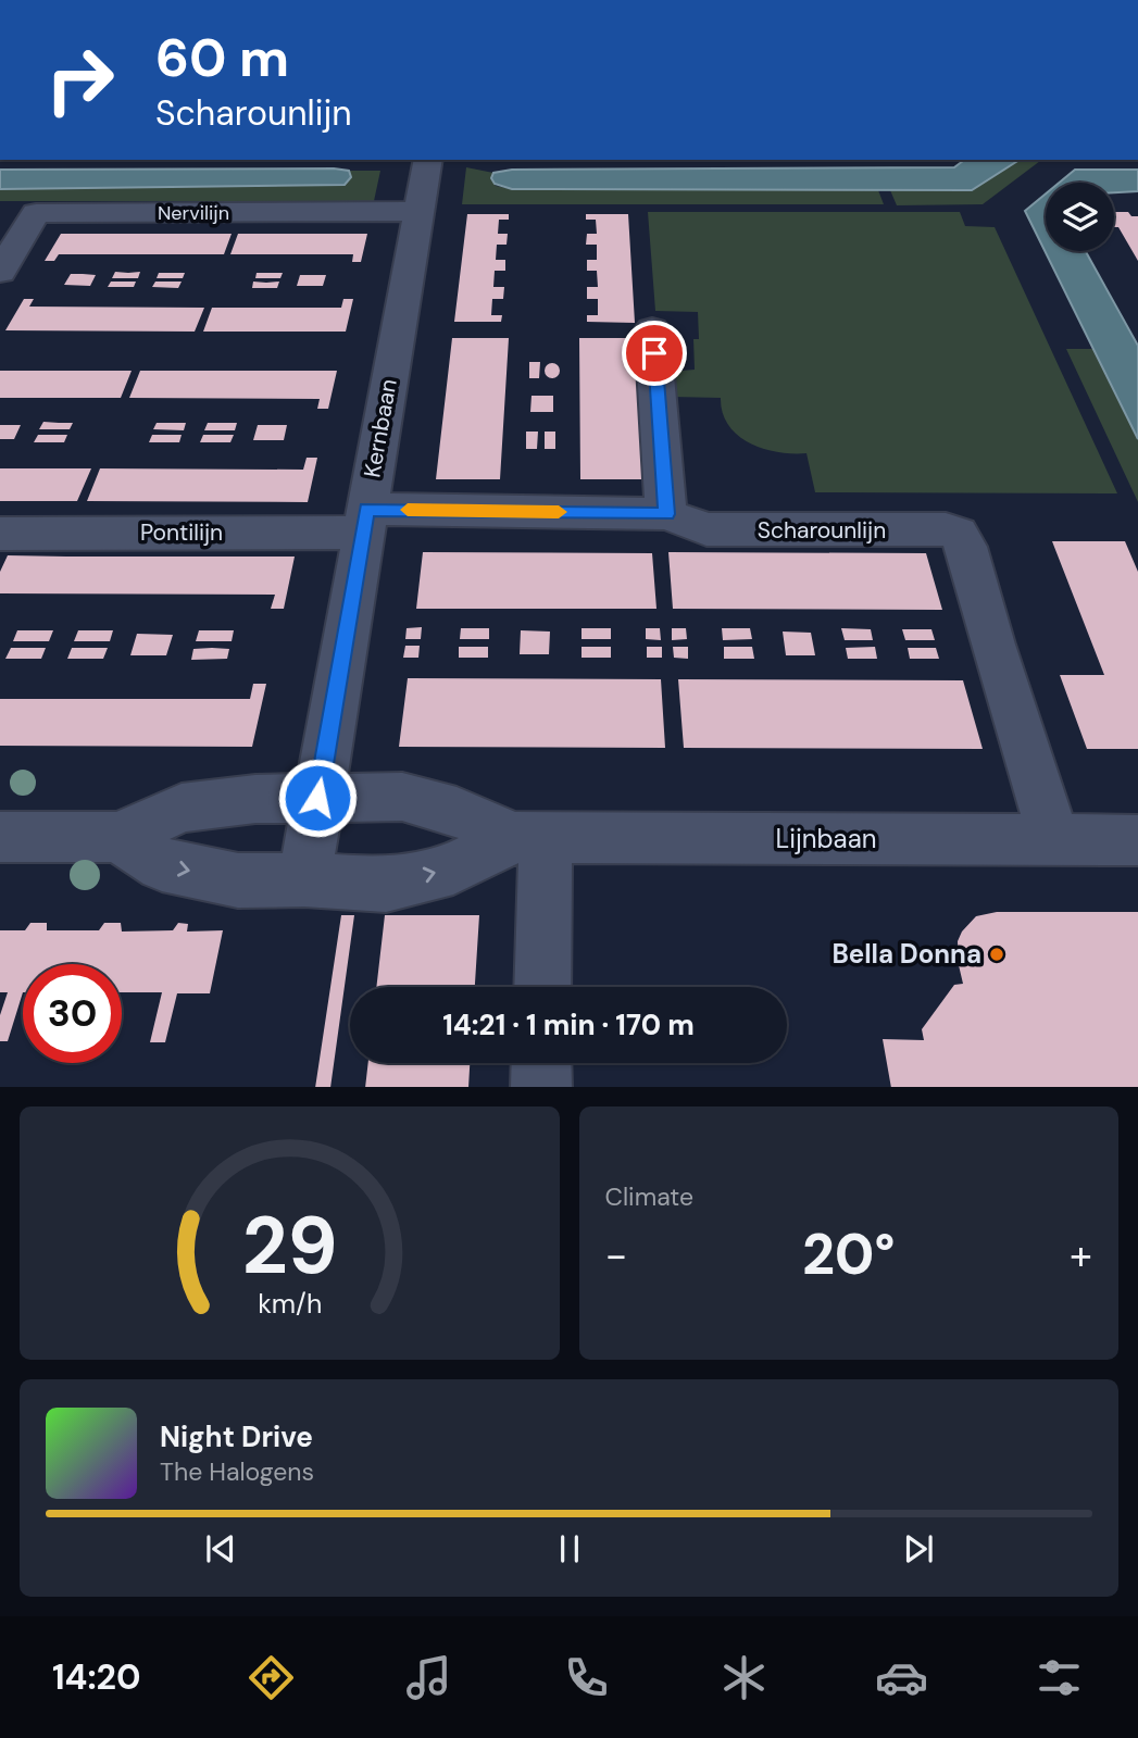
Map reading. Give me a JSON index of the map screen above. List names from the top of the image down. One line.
{"streets":{"street":["Nervilijn","Kernbaan","Scharounlijn","Pontilijn","Lijnbaan"]},"crossings":[["Nervilijn","Kernbaan"],["Kernbaan","Scharounlijn"],["Kernbaan","Pontilijn"],["Kernbaan","Lijnbaan"],["Scharounlijn","Pontilijn"],["Scharounlijn","Lijnbaan"]],"places":["Bella Donna"],"page":{"turn":["60 m","Scharounlijn"],"limit":"30","trip":"14:21 · 1 min · 170 m","tile":"Climate","heat":["−","20°","+"],"song":["Night Drive","The Halogens"],"tabs":"14:20","gauge":["29","km/h"]}}
